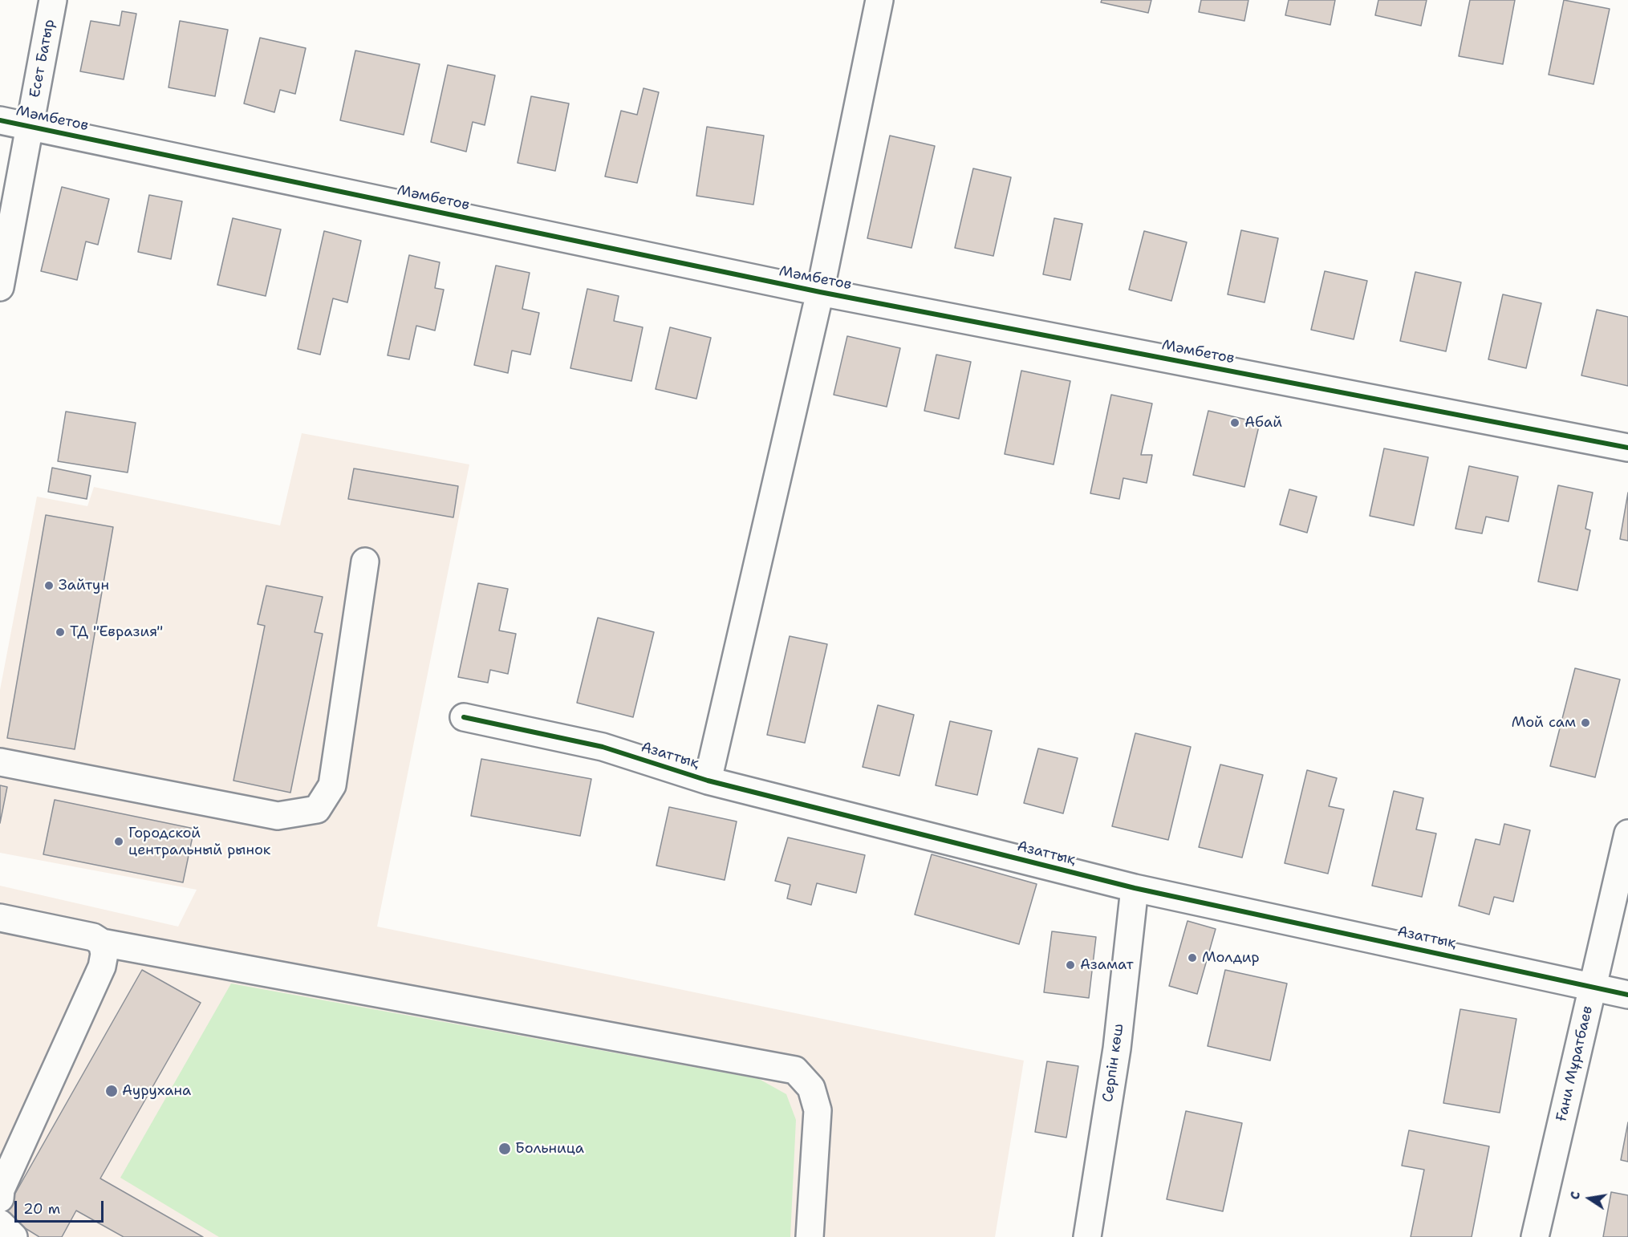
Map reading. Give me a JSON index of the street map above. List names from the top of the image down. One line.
{"streets":{"street":["Есет Батыр","Мәмбетов","Азаттық","Серпін көш","Ғани Мұратбаев"]},"crossings":[["Есет Батыр","Мәмбетов"],["Азаттық","Серпін көш"],["Азаттық","Ғани Мұратбаев"]],"places":["Абай","Зайтун","ТД \"Евразия\"","Мой сам","Городской центральный рынок","Молдир","Азамат","Аурухана","Больница"],"scale_bar":"20 m","north":"left"}
